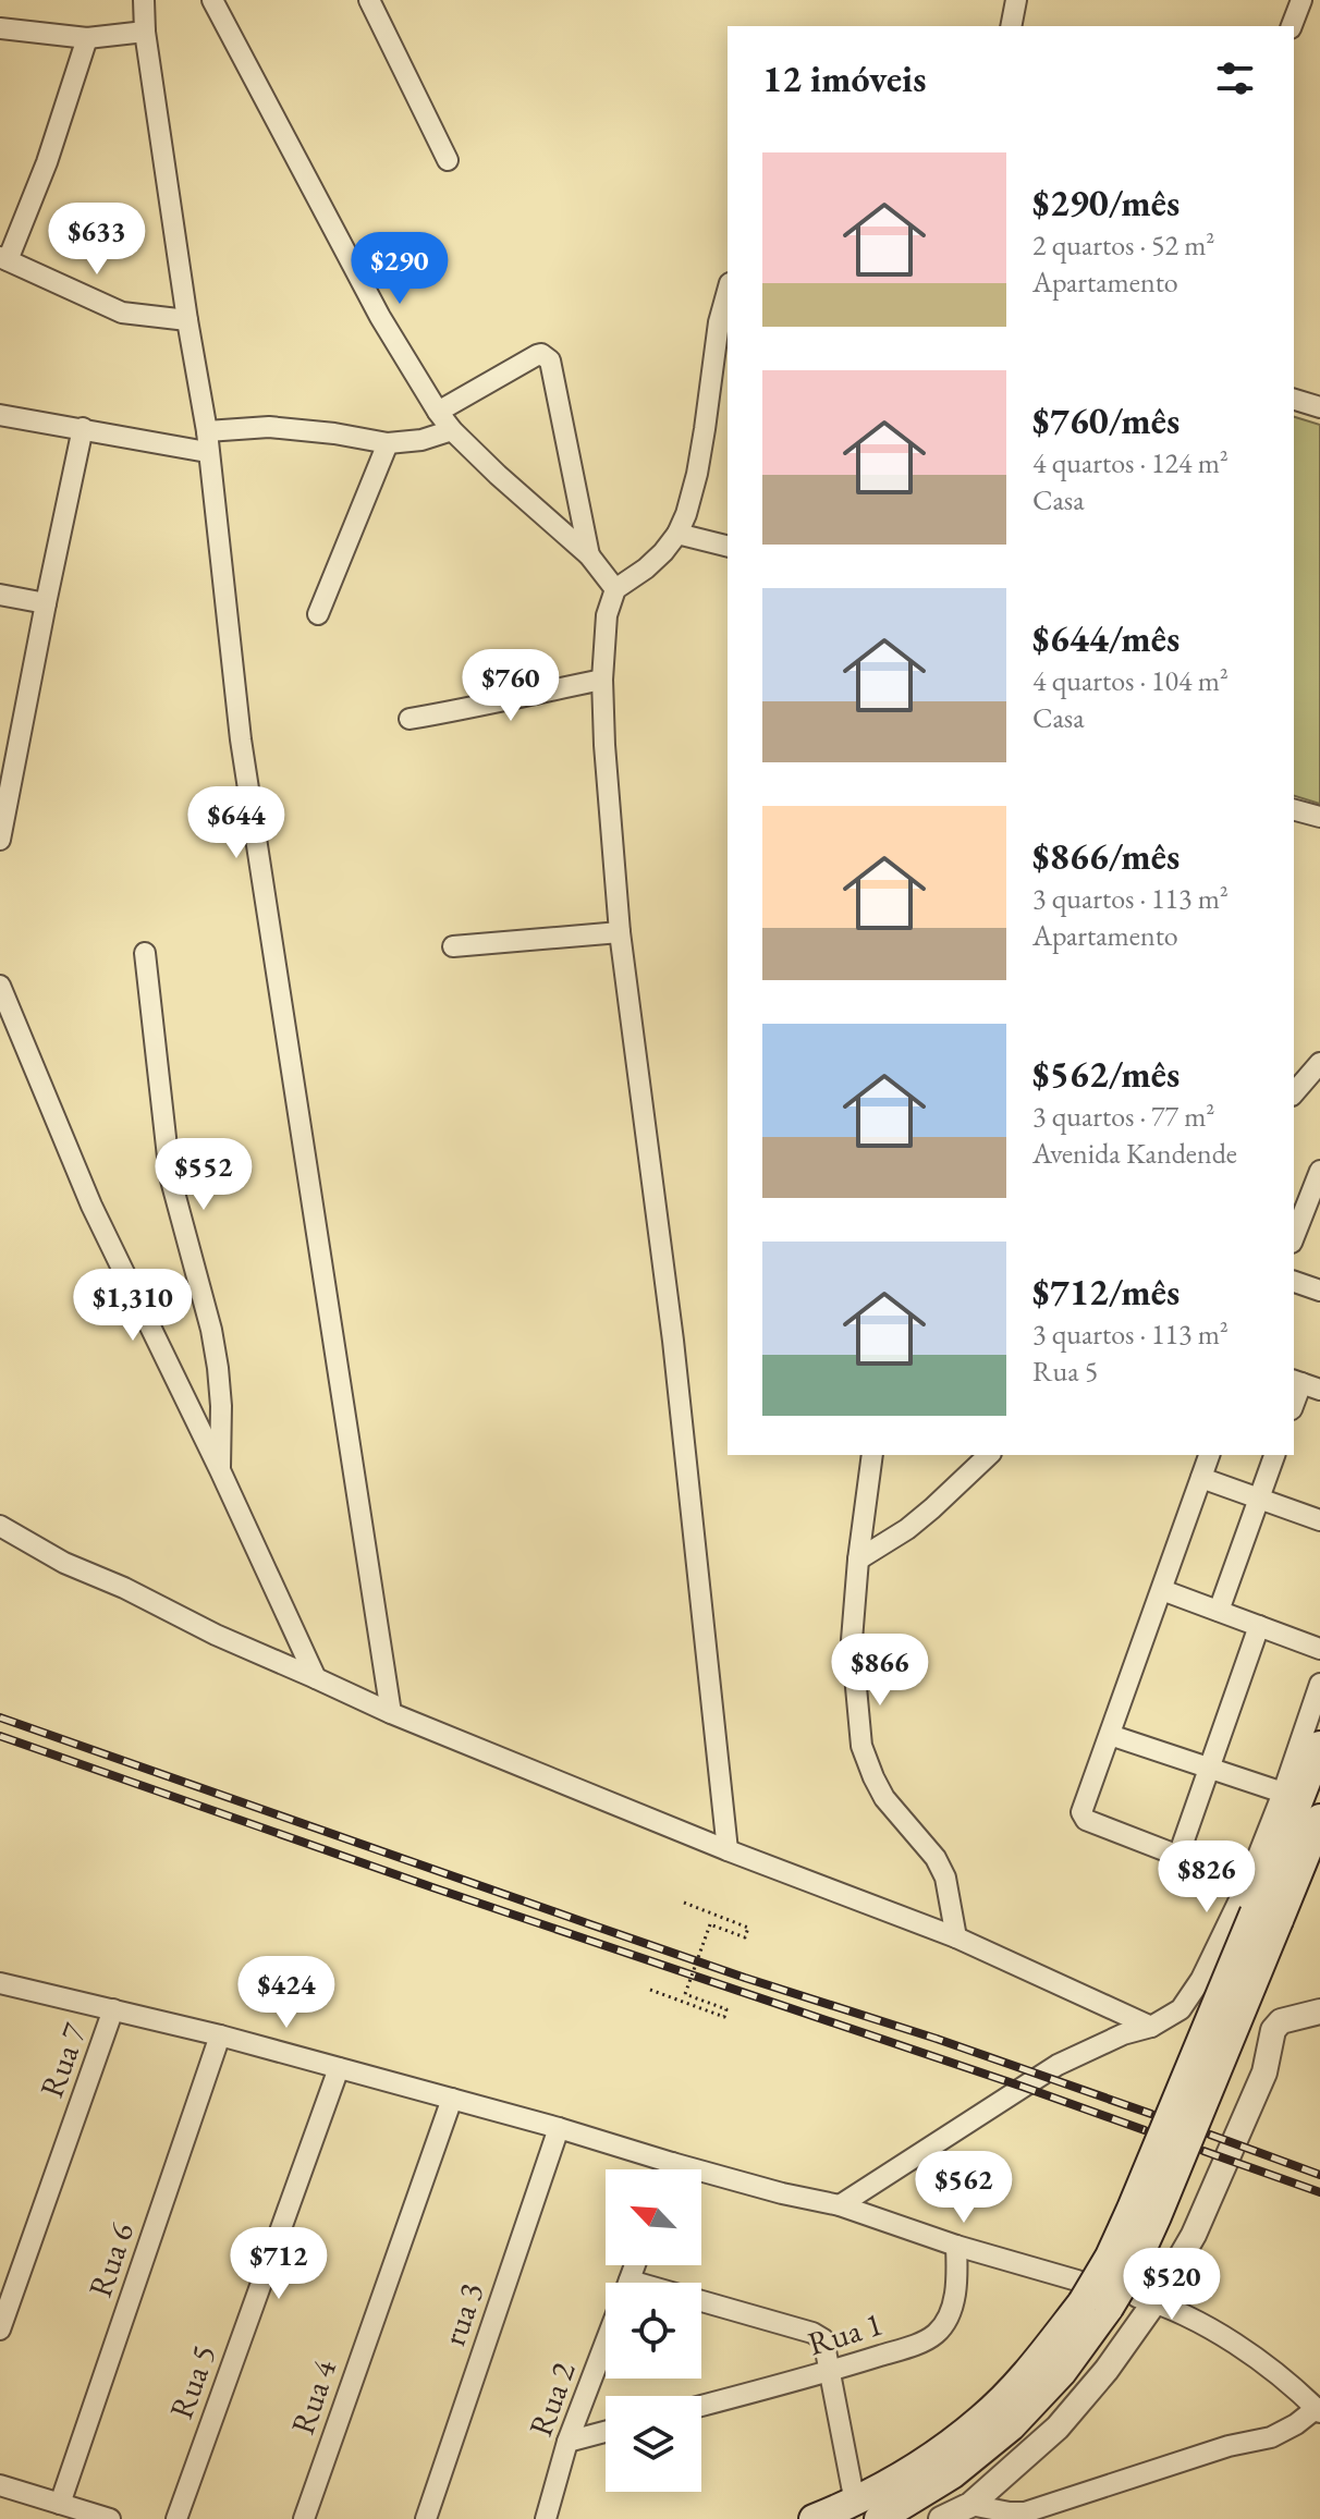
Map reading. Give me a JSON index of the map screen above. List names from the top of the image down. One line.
{"streets":{"street":["Rua 7","Rua 6","rua 3","Rua 1","Rua 5","Rua 4","Rua 2"]},"north":"top left","page":{"heading":"12 imóveis","list":[{"name":"$290/mês","note":"2 quartos · 52 m² · Apartamento"},{"name":"$760/mês","note":"4 quartos · 124 m² · Casa"},{"name":"$644/mês","note":"4 quartos · 104 m² · Casa"},{"name":"$866/mês","note":"3 quartos · 113 m² · Apartamento"},{"name":"$562/mês","note":"3 quartos · 77 m² · Avenida Kandende"},{"name":"$712/mês","note":"3 quartos · 113 m² · Rua 5"}],"price":["$633","$290","$760","$644","$552","$1,310","$866","$826","$424","$562","$712","$520"]}}
